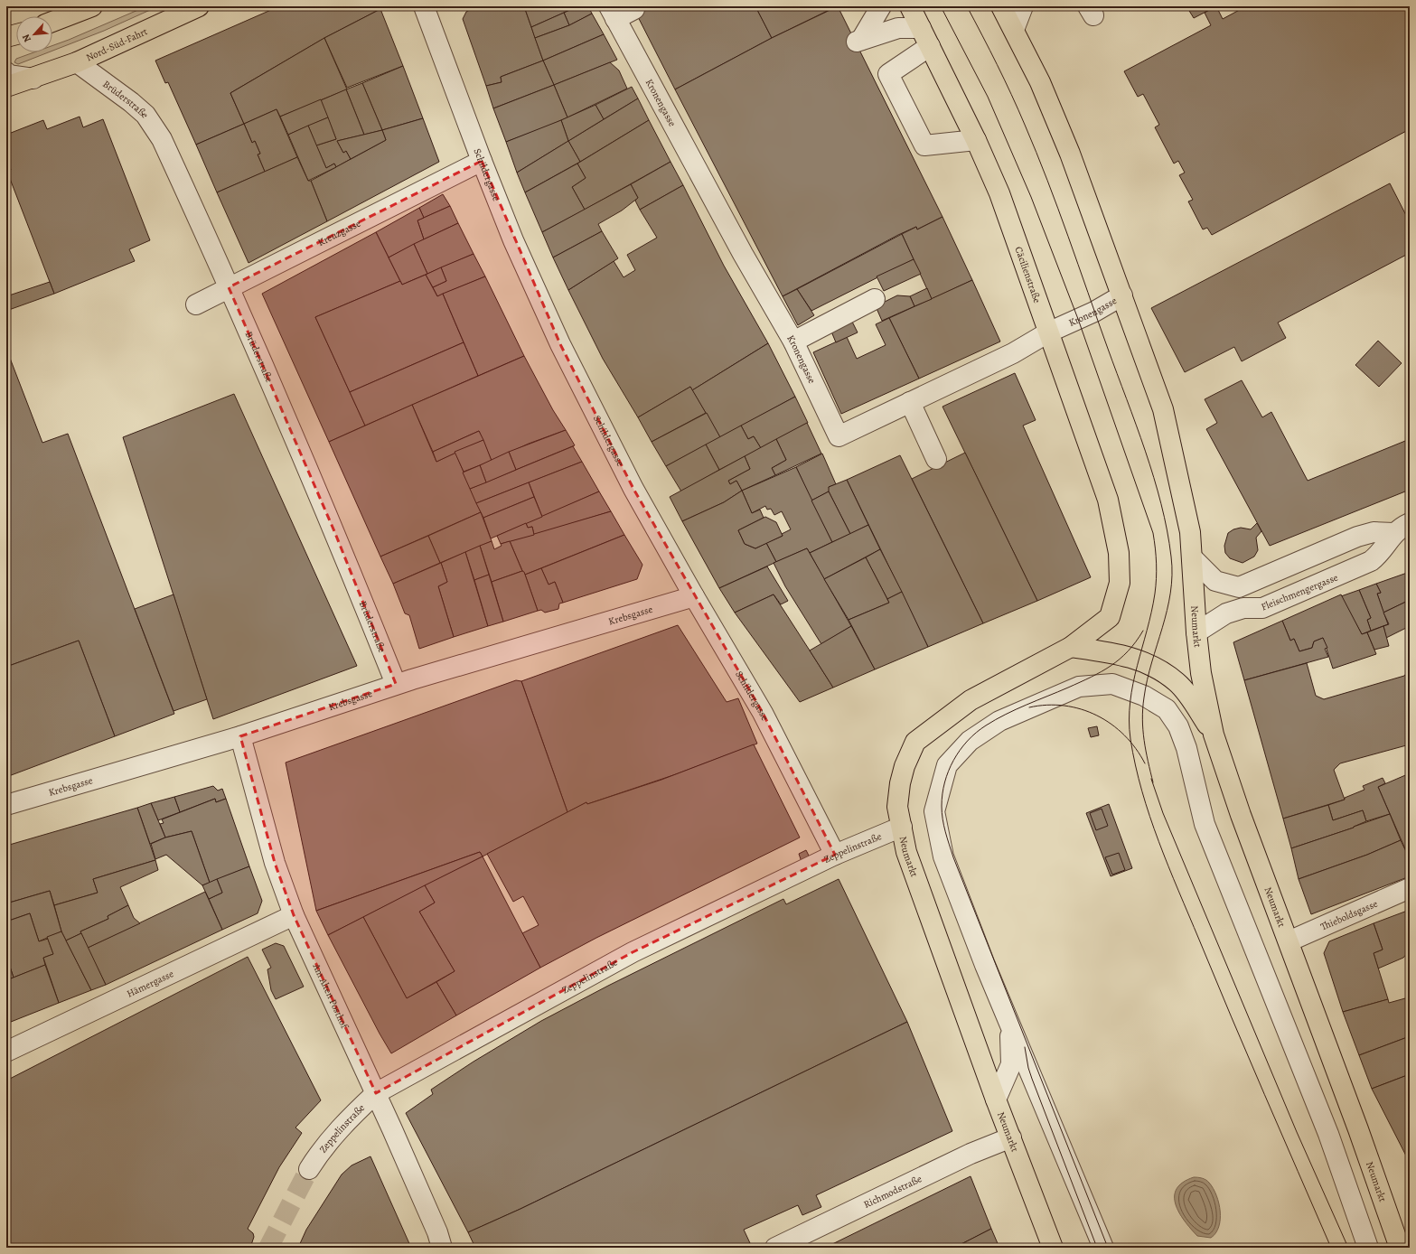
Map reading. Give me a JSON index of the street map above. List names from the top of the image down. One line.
{"streets":{"main road":["Nord-Süd-Fahrt","Cäcilienstraße","Neumarkt"],"street":["Brüderstraße","Kronengasse","Schildergasse","Kreuzgasse","Fleischmengergasse","Krebsgasse","Zeppelinstraße","Thieboldsgasse","Hämergasse","Am Alten Posthof","Richmodstraße"]},"crossings":[["Nord-Süd-Fahrt","Brüderstraße"],["Brüderstraße","Kreuzgasse"],["Brüderstraße","Krebsgasse"],["Kronengasse","Cäcilienstraße"],["Schildergasse","Kreuzgasse"],["Schildergasse","Krebsgasse"],["Schildergasse","Zeppelinstraße"],["Cäcilienstraße","Neumarkt"],["Fleischmengergasse","Neumarkt"],["Krebsgasse","Am Alten Posthof"],["Neumarkt","Zeppelinstraße"],["Neumarkt","Thieboldsgasse"],["Neumarkt","Richmodstraße"],["Zeppelinstraße","Am Alten Posthof"],["Hämergasse","Am Alten Posthof"]],"north":"bottom left"}
